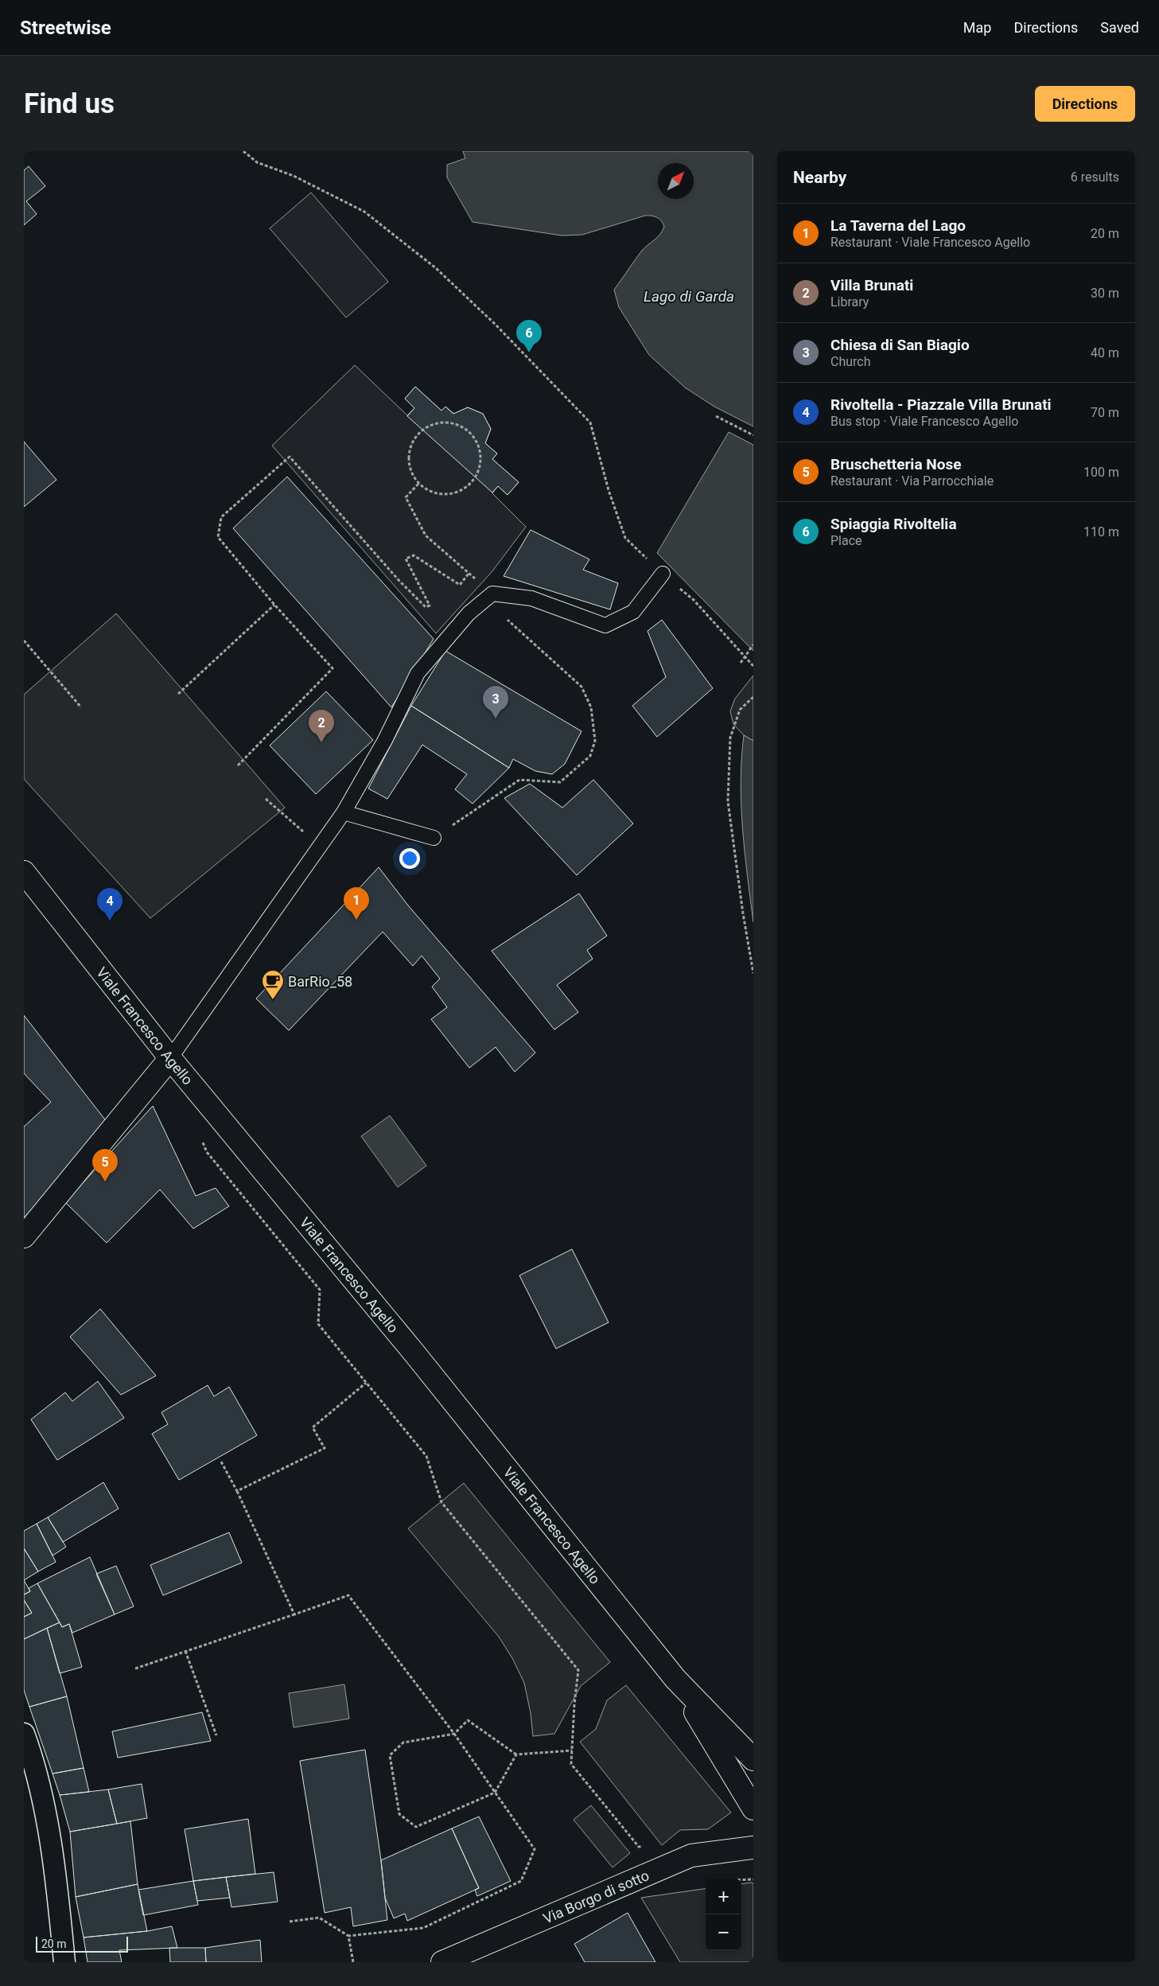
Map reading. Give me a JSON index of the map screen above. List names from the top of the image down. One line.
{"streets":{"main road":["Viale Francesco Agello","Via Borgo di sotto"]},"water":["Lago di Garda"],"places":{"cafe":["BarRio_58"]},"scale_bar":"20 m","north":"top right","page":{"header":"Streetwise","nav":["Map","Directions","Saved"],"buttons":"Directions","title":"Find us","heading":["Nearby","6 results"],"list":[{"mark":"1","name":"La Taverna del Lago","note":"Restaurant · Viale Francesco Agello","value":"20 m"},{"mark":"2","name":"Villa Brunati","note":"Library","value":"30 m"},{"mark":"3","name":"Chiesa di San Biagio","note":"Church","value":"40 m"},{"mark":"4","name":"Rivoltella - Piazzale Villa Brunati","note":"Bus stop · Viale Francesco Agello","value":"70 m"},{"mark":"5","name":"Bruschetteria Nose","note":"Restaurant · Via Parrocchiale","value":"100 m"},{"mark":"6","name":"Spiaggia Rivoltelia","note":"Place","value":"110 m"}],"pins":["6","3","2","1","4","5"],"map_buttons":["+","−"],"scale":"20 m"}}
